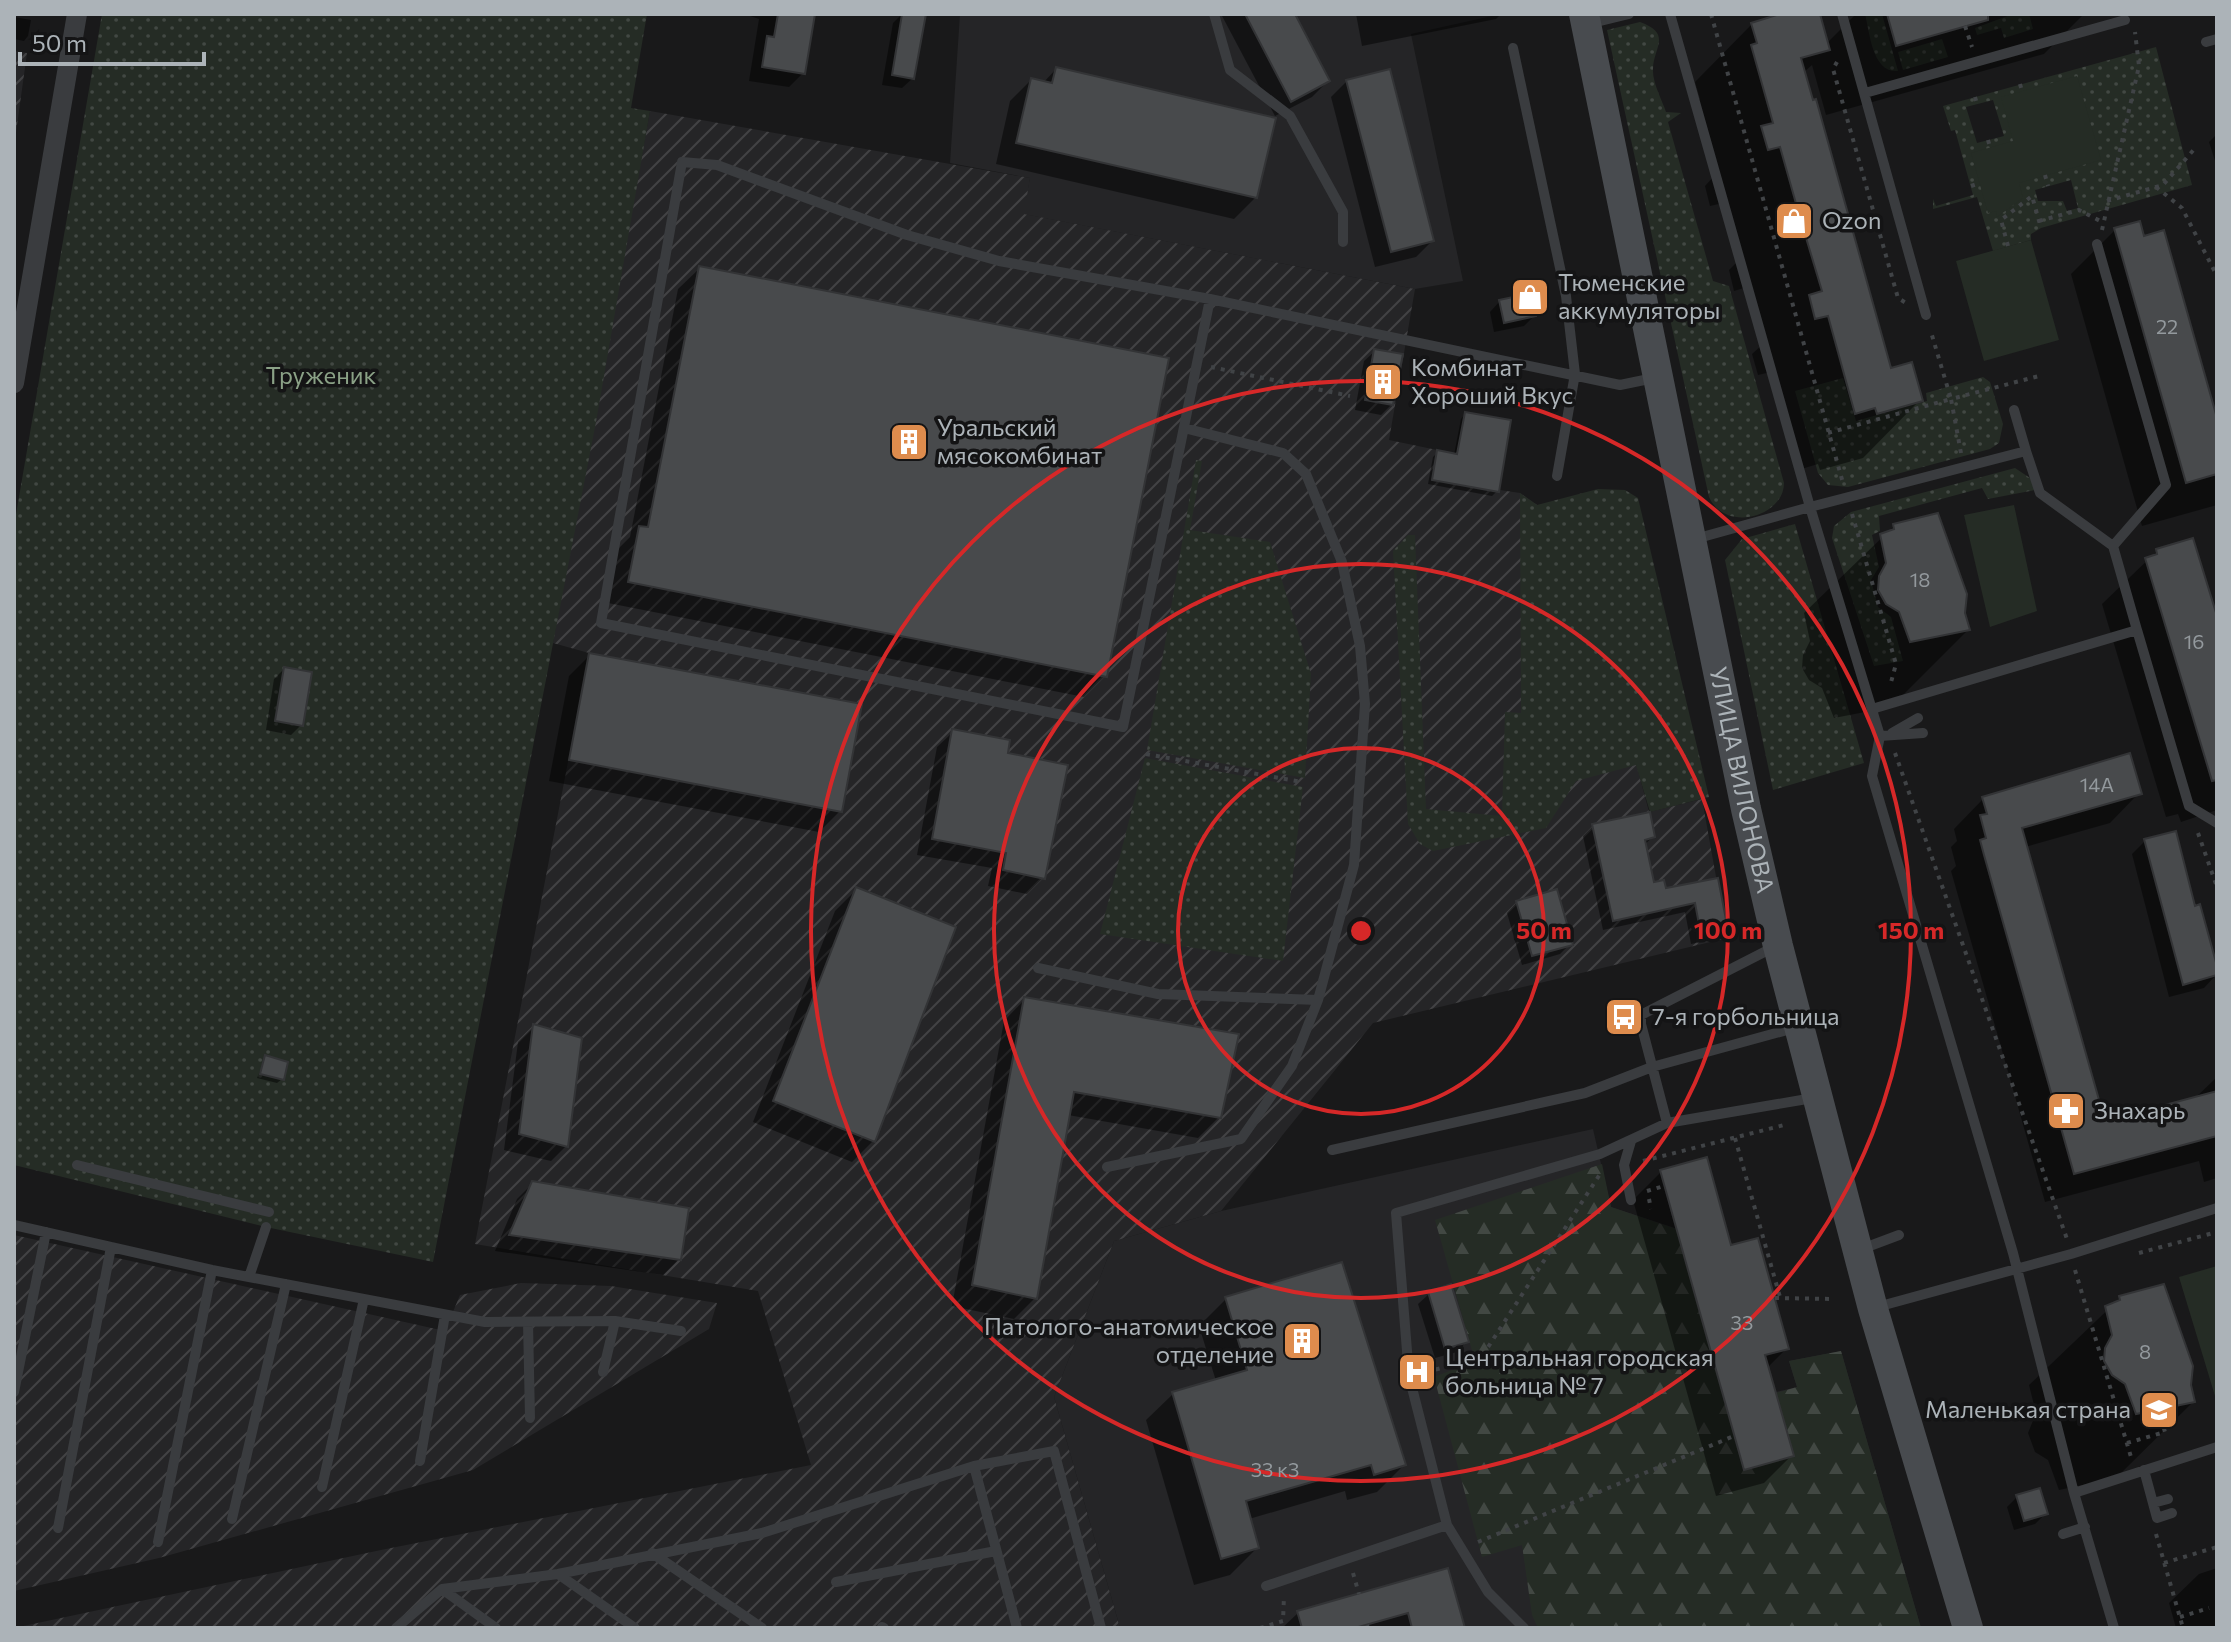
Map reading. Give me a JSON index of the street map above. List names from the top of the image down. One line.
{"streets":{"street":["УЛИЦА ВИЛОНОВА"]},"parks":["Труженик"],"places":{"shop":["Ozon","Тюменские аккумуляторы"],"building":["Комбинат Хороший Вкус","Уральский мясокомбинат","Патолого-анатомическое отделение"],"bus stop":["7-я горбольница"],"pharmacy":["Знахарь"],"hospital":["Центральная городская больница № 7"],"school or university":["Маленькая страна"]},"house_numbers":["22","18","16","14А","33","8","33 к3"],"scale_bar":"50 m","rings":["50 m","100 m","150 m"]}
